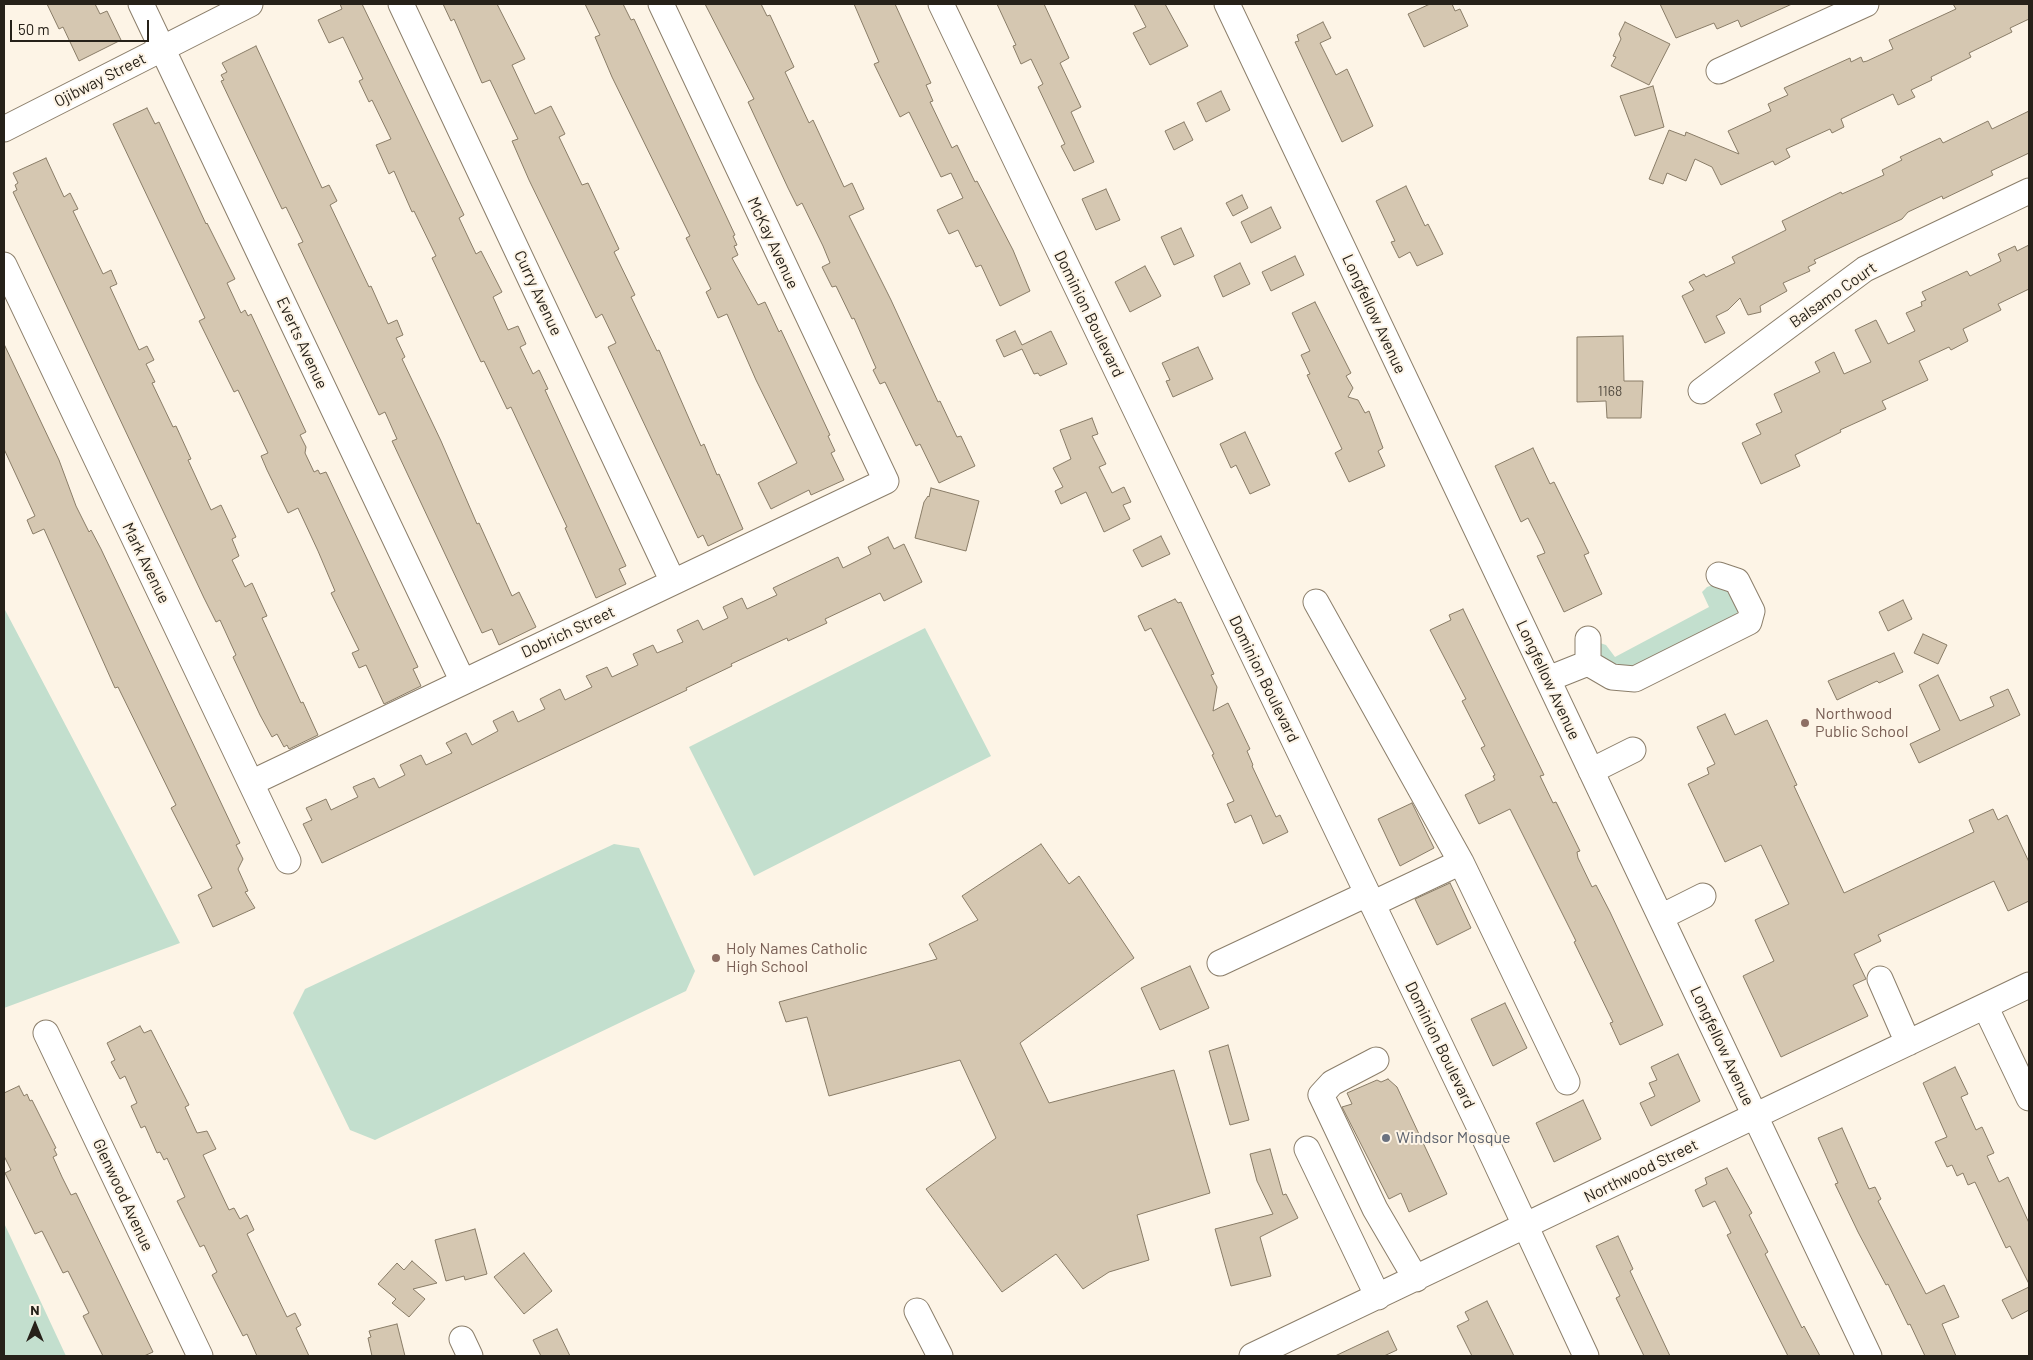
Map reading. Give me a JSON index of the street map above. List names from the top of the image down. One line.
{"streets":{"street":["Ojibway Street","McKay Avenue","Curry Avenue","Balsamo Court","Dominion Boulevard","Longfellow Avenue","Everts Avenue","Mark Avenue","Dobrich Street","Northwood Street","Glenwood Avenue"]},"crossings":[["Ojibway Street","Everts Avenue"],["McKay Avenue","Dobrich Street"],["Curry Avenue","Dobrich Street"],["Dominion Boulevard","Northwood Street"],["Longfellow Avenue","Northwood Street"],["Everts Avenue","Dobrich Street"],["Mark Avenue","Dobrich Street"]],"places":["Northwood Public School","Holy Names Catholic High School","Windsor Mosque"],"house_numbers":["1168"],"scale_bar":"50 m","north":"top"}
